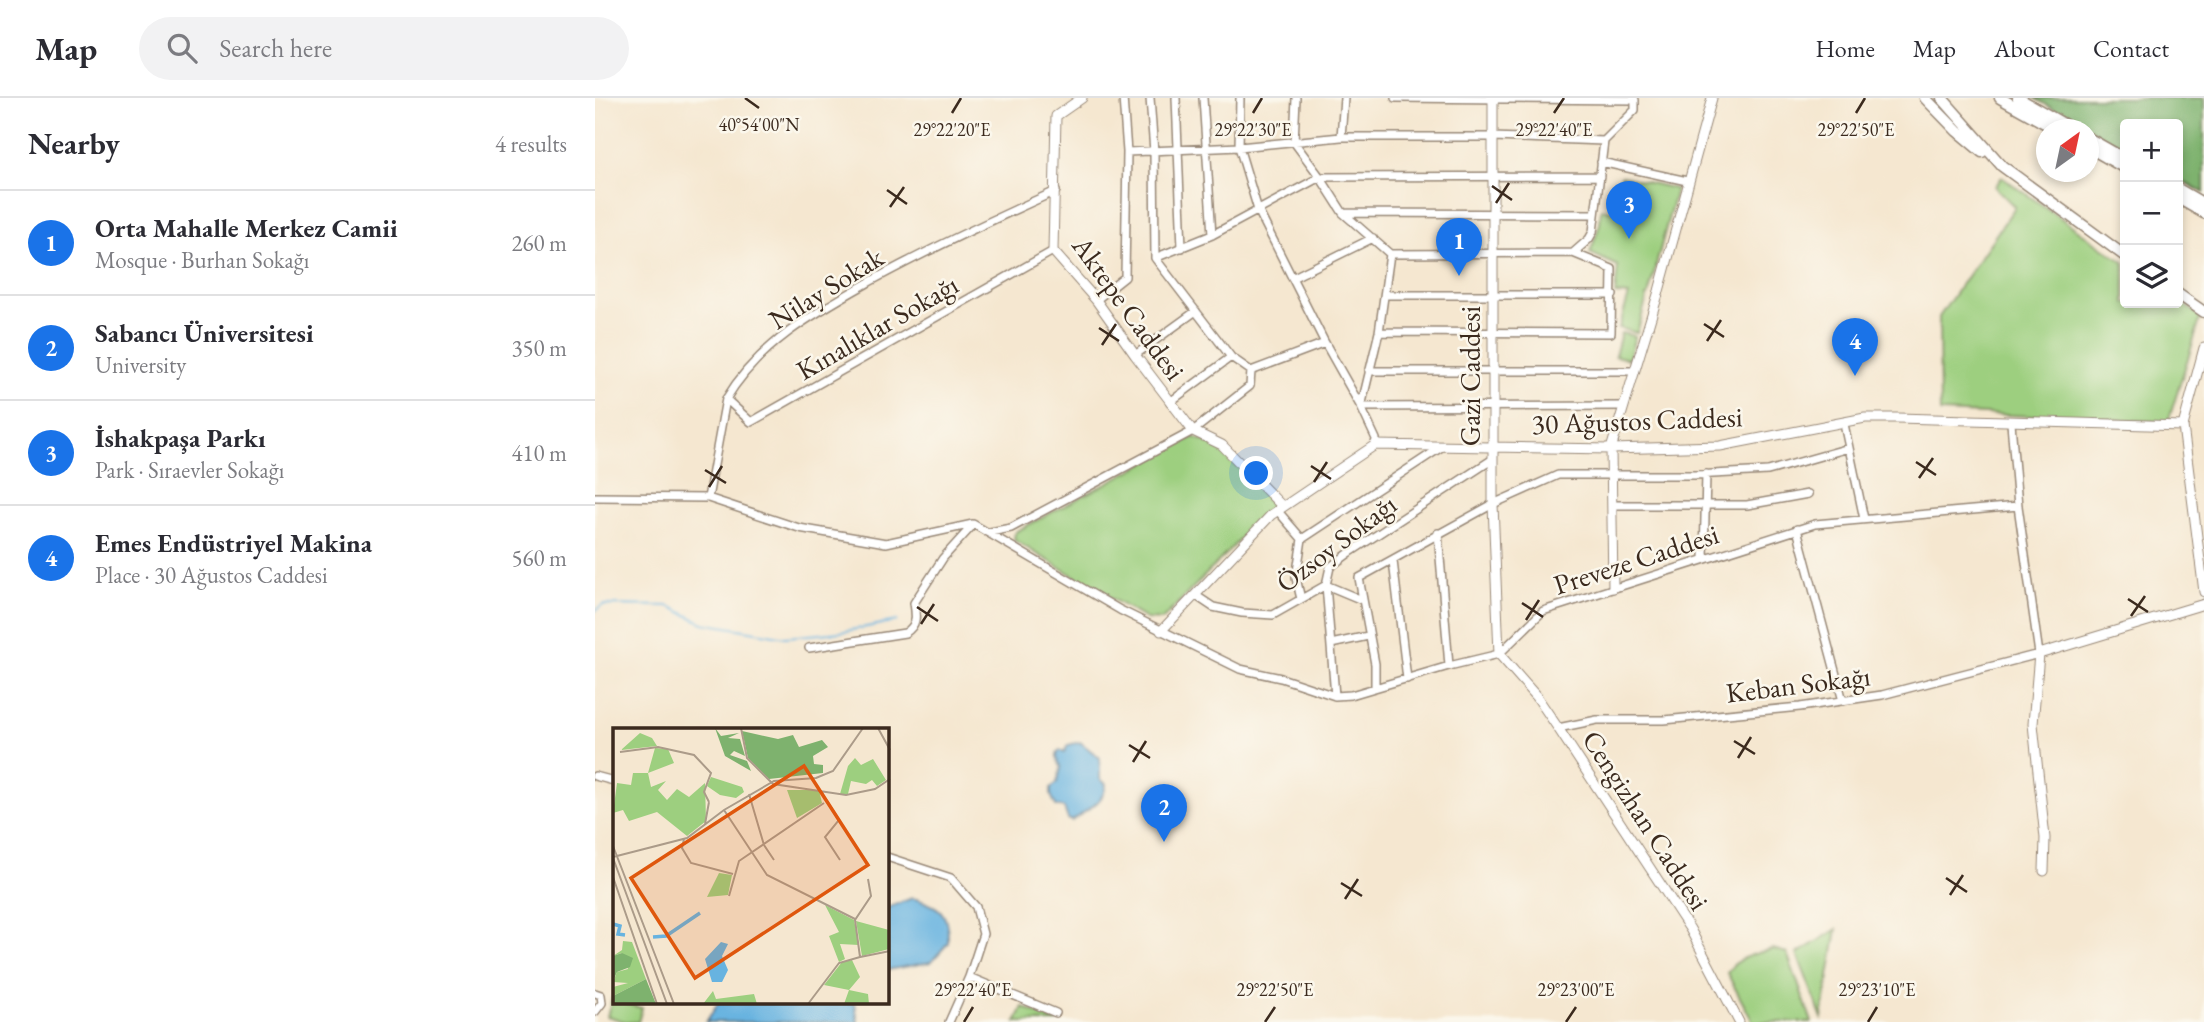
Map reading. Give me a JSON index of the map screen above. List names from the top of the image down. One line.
{"streets":{"street":["Nilay Sokak","Aktepe Caddesi","Kınalıklar Sokağı","Gazi Caddesi","30 Ağustos Caddesi","Özsoy Sokağı","Preveze Caddesi","Keban Sokağı","Cengizhan Caddesi"]},"crossings":[["Nilay Sokak","Aktepe Caddesi"],["Nilay Sokak","Kınalıklar Sokağı"],["Aktepe Caddesi","Kınalıklar Sokağı"],["Gazi Caddesi","30 Ağustos Caddesi"],["Gazi Caddesi","Özsoy Sokağı"],["Gazi Caddesi","Preveze Caddesi"],["Gazi Caddesi","Cengizhan Caddesi"],["Preveze Caddesi","Cengizhan Caddesi"],["Keban Sokağı","Cengizhan Caddesi"]],"north":"top right","page":{"header":"Map","search":"Search here","nav":["Home","Map","About","Contact"],"heading":["Nearby","4 results"],"map_buttons":["+","−"],"pins":["3","1","4","2"],"list":[{"mark":"1","name":"Orta Mahalle Merkez Camii","note":"Mosque · Burhan Sokağı","value":"260 m"},{"mark":"2","name":"Sabancı Üniversitesi","note":"University","value":"350 m"},{"mark":"3","name":"İshakpaşa Parkı","note":"Park · Sıraevler Sokağı","value":"410 m"},{"mark":"4","name":"Emes Endüstriyel Makina","note":"Place · 30 Ağustos Caddesi","value":"560 m"}]},"coordinates":["40°54'00\"N","29°22'20\"E","29°22'30\"E","29°22'40\"E","29°22'50\"E","29°23'00\"E","29°23'10\"E"]}
